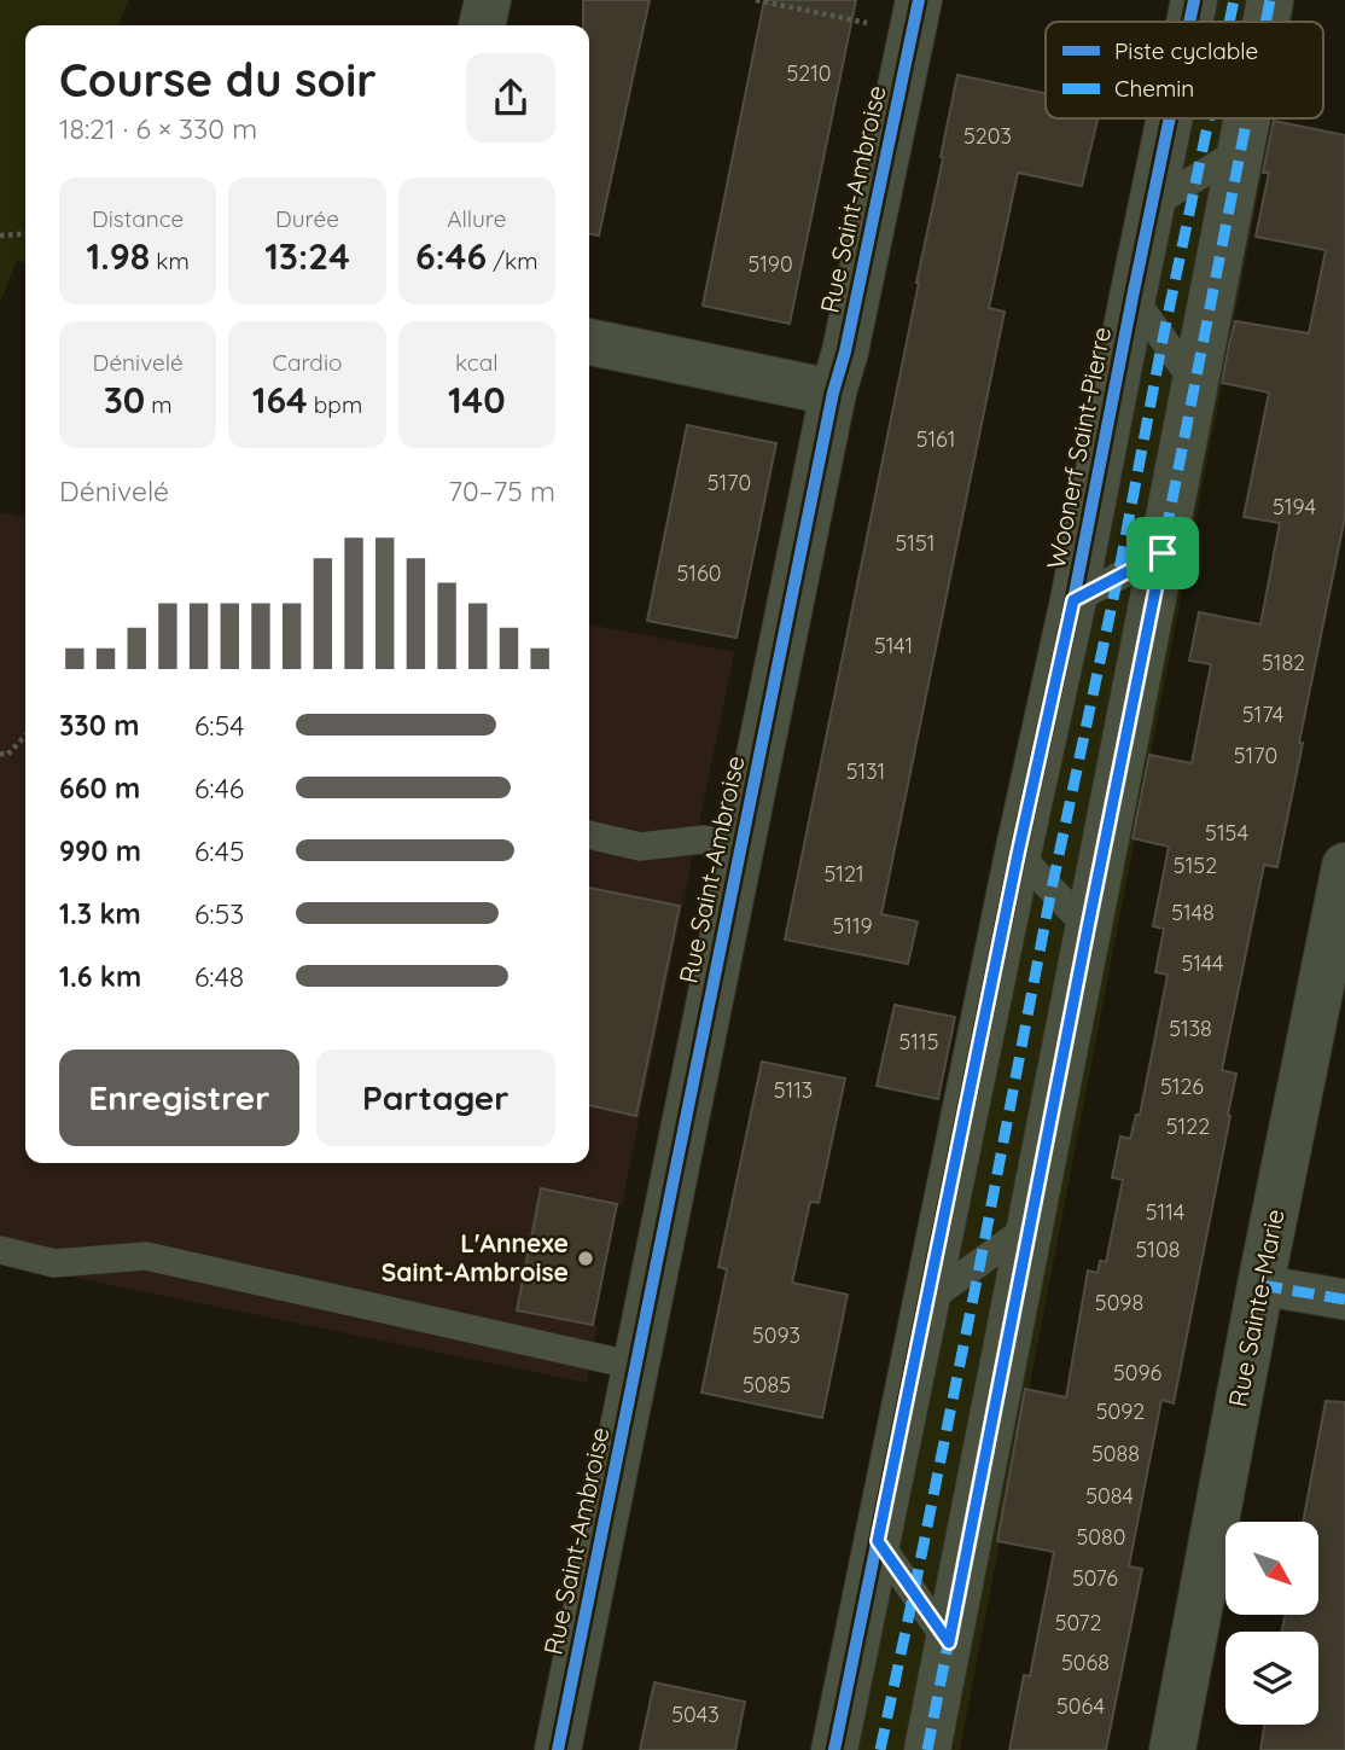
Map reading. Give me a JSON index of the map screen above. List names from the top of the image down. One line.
{"streets":{"street":["Rue Saint-Ambroise","Woonerf Saint-Pierre","Rue Sainte-Marie"]},"places":["L'Annexe Saint-Ambroise"],"house_numbers":["5210","5203","5190","5161","5170","5194","5151","5160","5141","5182","5174","5170","5131","5154","5152","5121","5148","5119","5144","5138","5115","5126","5113","5122","5114","5108","5098","5093","5096","5085","5092","5088","5084","5080","5076","5072","5068","5064","5043"],"legend":["Piste cyclable","Chemin"],"north":"bottom right","page":{"heading":["Course du soir","18:21 · 6 × 330 m"],"stats":[["Distance","1.98 km"],["Durée","13:24"],["Allure","6:46 /km"],["Dénivelé","30 m"],["Cardio","164 bpm"],["kcal","140"]],"chart":["Dénivelé","70–75 m"],"list":[{"name":"330 m","note":"6:54"},{"name":"660 m","note":"6:46"},{"name":"990 m","note":"6:45"},{"name":"1.3 km","note":"6:53"},{"name":"1.6 km","note":"6:48"}],"buttons":["Enregistrer","Partager"]}}
